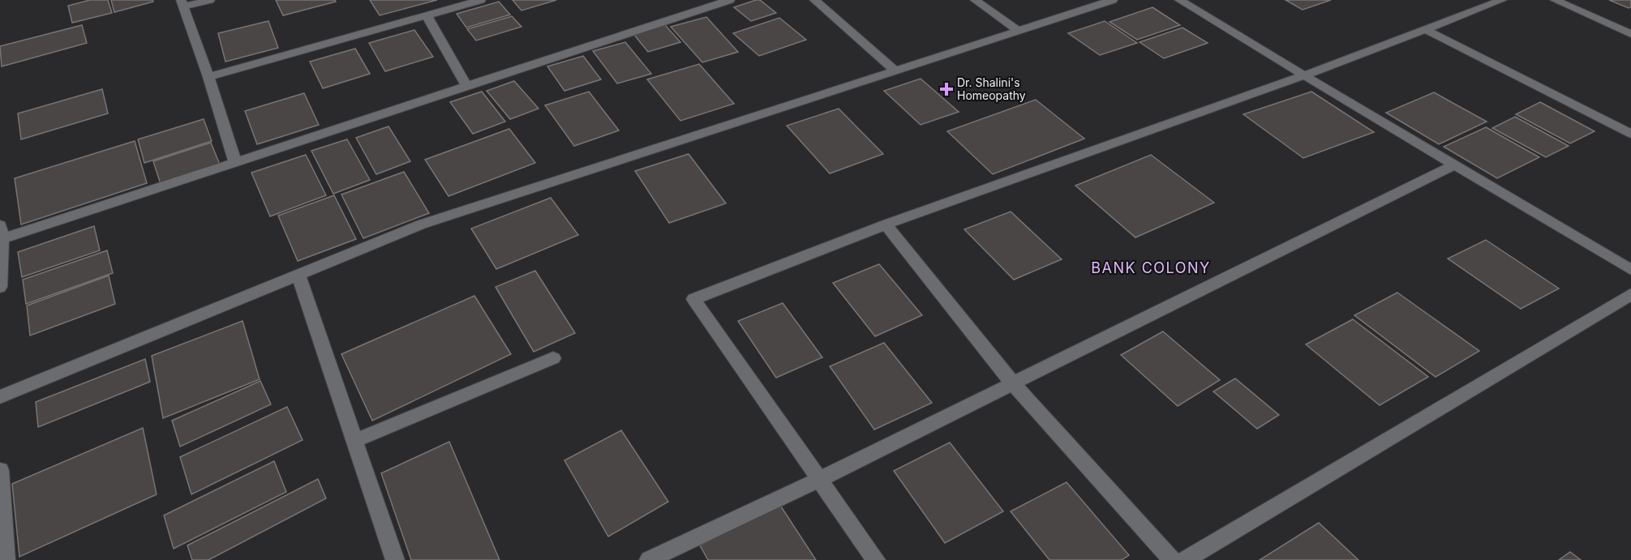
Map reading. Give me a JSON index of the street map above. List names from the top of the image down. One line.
{"districts":["BANK COLONY"],"places":{"health":["Dr. Shalini's Homeopathy"]}}
